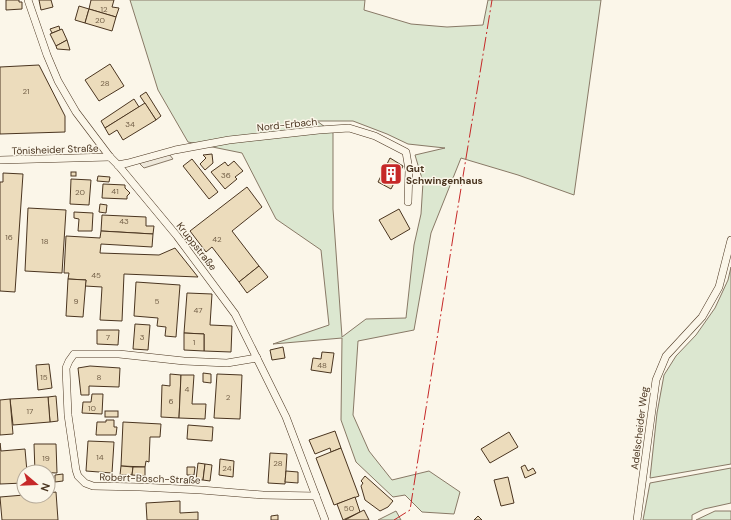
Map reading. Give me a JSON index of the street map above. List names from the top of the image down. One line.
{"streets":{"street":["Nord-Erbach","Tönisheider Straße","Kruppstraße","Adelscheider Weg","Robert-Bosch-Straße"]},"crossings":[["Nord-Erbach","Kruppstraße"],["Tönisheider Straße","Kruppstraße"],["Kruppstraße","Robert-Bosch-Straße"]],"places":{"building":["Gut Schwingenhaus"]},"house_numbers":["12","20","28","21","34","36","41","20","43","16","42","18","45","9","5","47","7","3","1","48","15","8","4","2","6","10","17","14","19","28","24","50"],"north":"right"}
